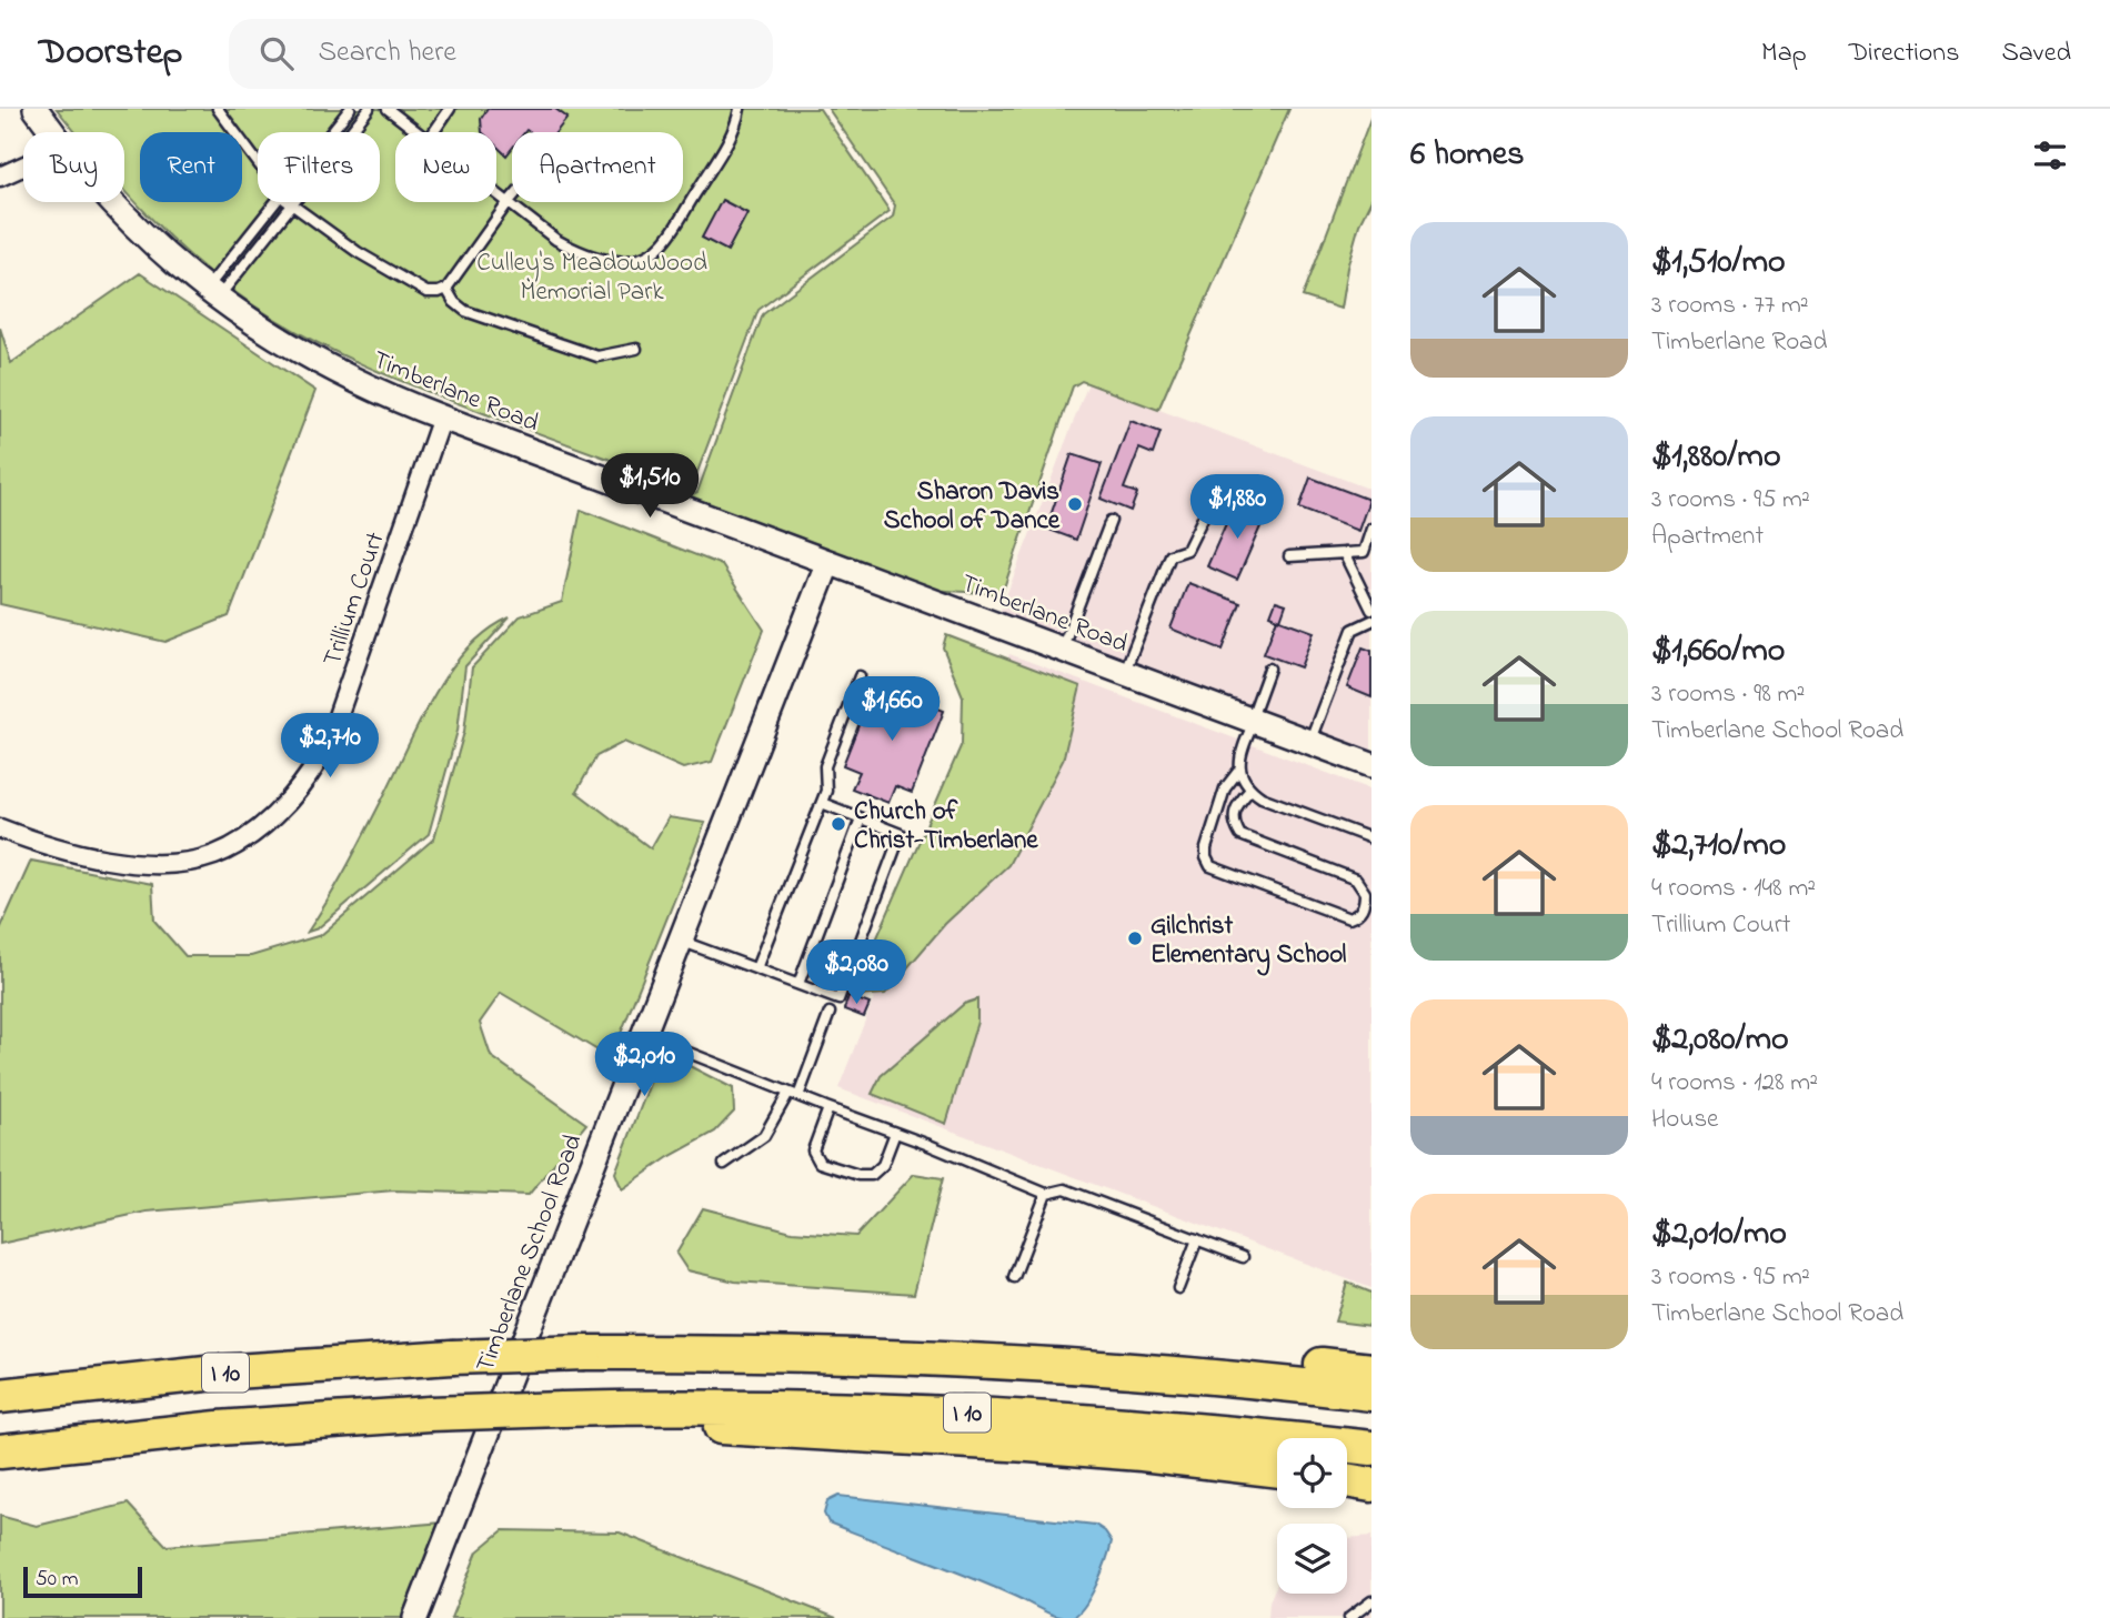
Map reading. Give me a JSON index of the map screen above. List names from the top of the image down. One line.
{"streets":{"highway":["I 10"],"street":["Timberlane Road","Trillium Court","Timberlane School Road"]},"crossings":[["Timberlane Road","Trillium Court"],["Timberlane Road","Timberlane School Road"]],"parks":["Culley's MeadowWood Memorial Park"],"places":["Sharon Davis School of Dance","Church of Christ-Timberlane","Gilchrist Elementary School"],"scale_bar":"50 m","page":{"header":"Doorstep","search":"Search here","nav":["Map","Directions","Saved"],"heading":"6 homes","chip":["Buy","Rent","Filters","New","Apartment"],"list":[{"name":"$1,510/mo","note":"3 rooms · 77 m² · Timberlane Road"},{"name":"$1,880/mo","note":"3 rooms · 95 m² · Apartment"},{"name":"$1,660/mo","note":"3 rooms · 98 m² · Timberlane School Road"},{"name":"$2,710/mo","note":"4 rooms · 148 m² · Trillium Court"},{"name":"$2,080/mo","note":"4 rooms · 128 m² · House"},{"name":"$2,010/mo","note":"3 rooms · 95 m² · Timberlane School Road"}],"price":["$1,510","$1,880","$1,660","$2,710","$2,080","$2,010"],"scale":"50 m"}}
